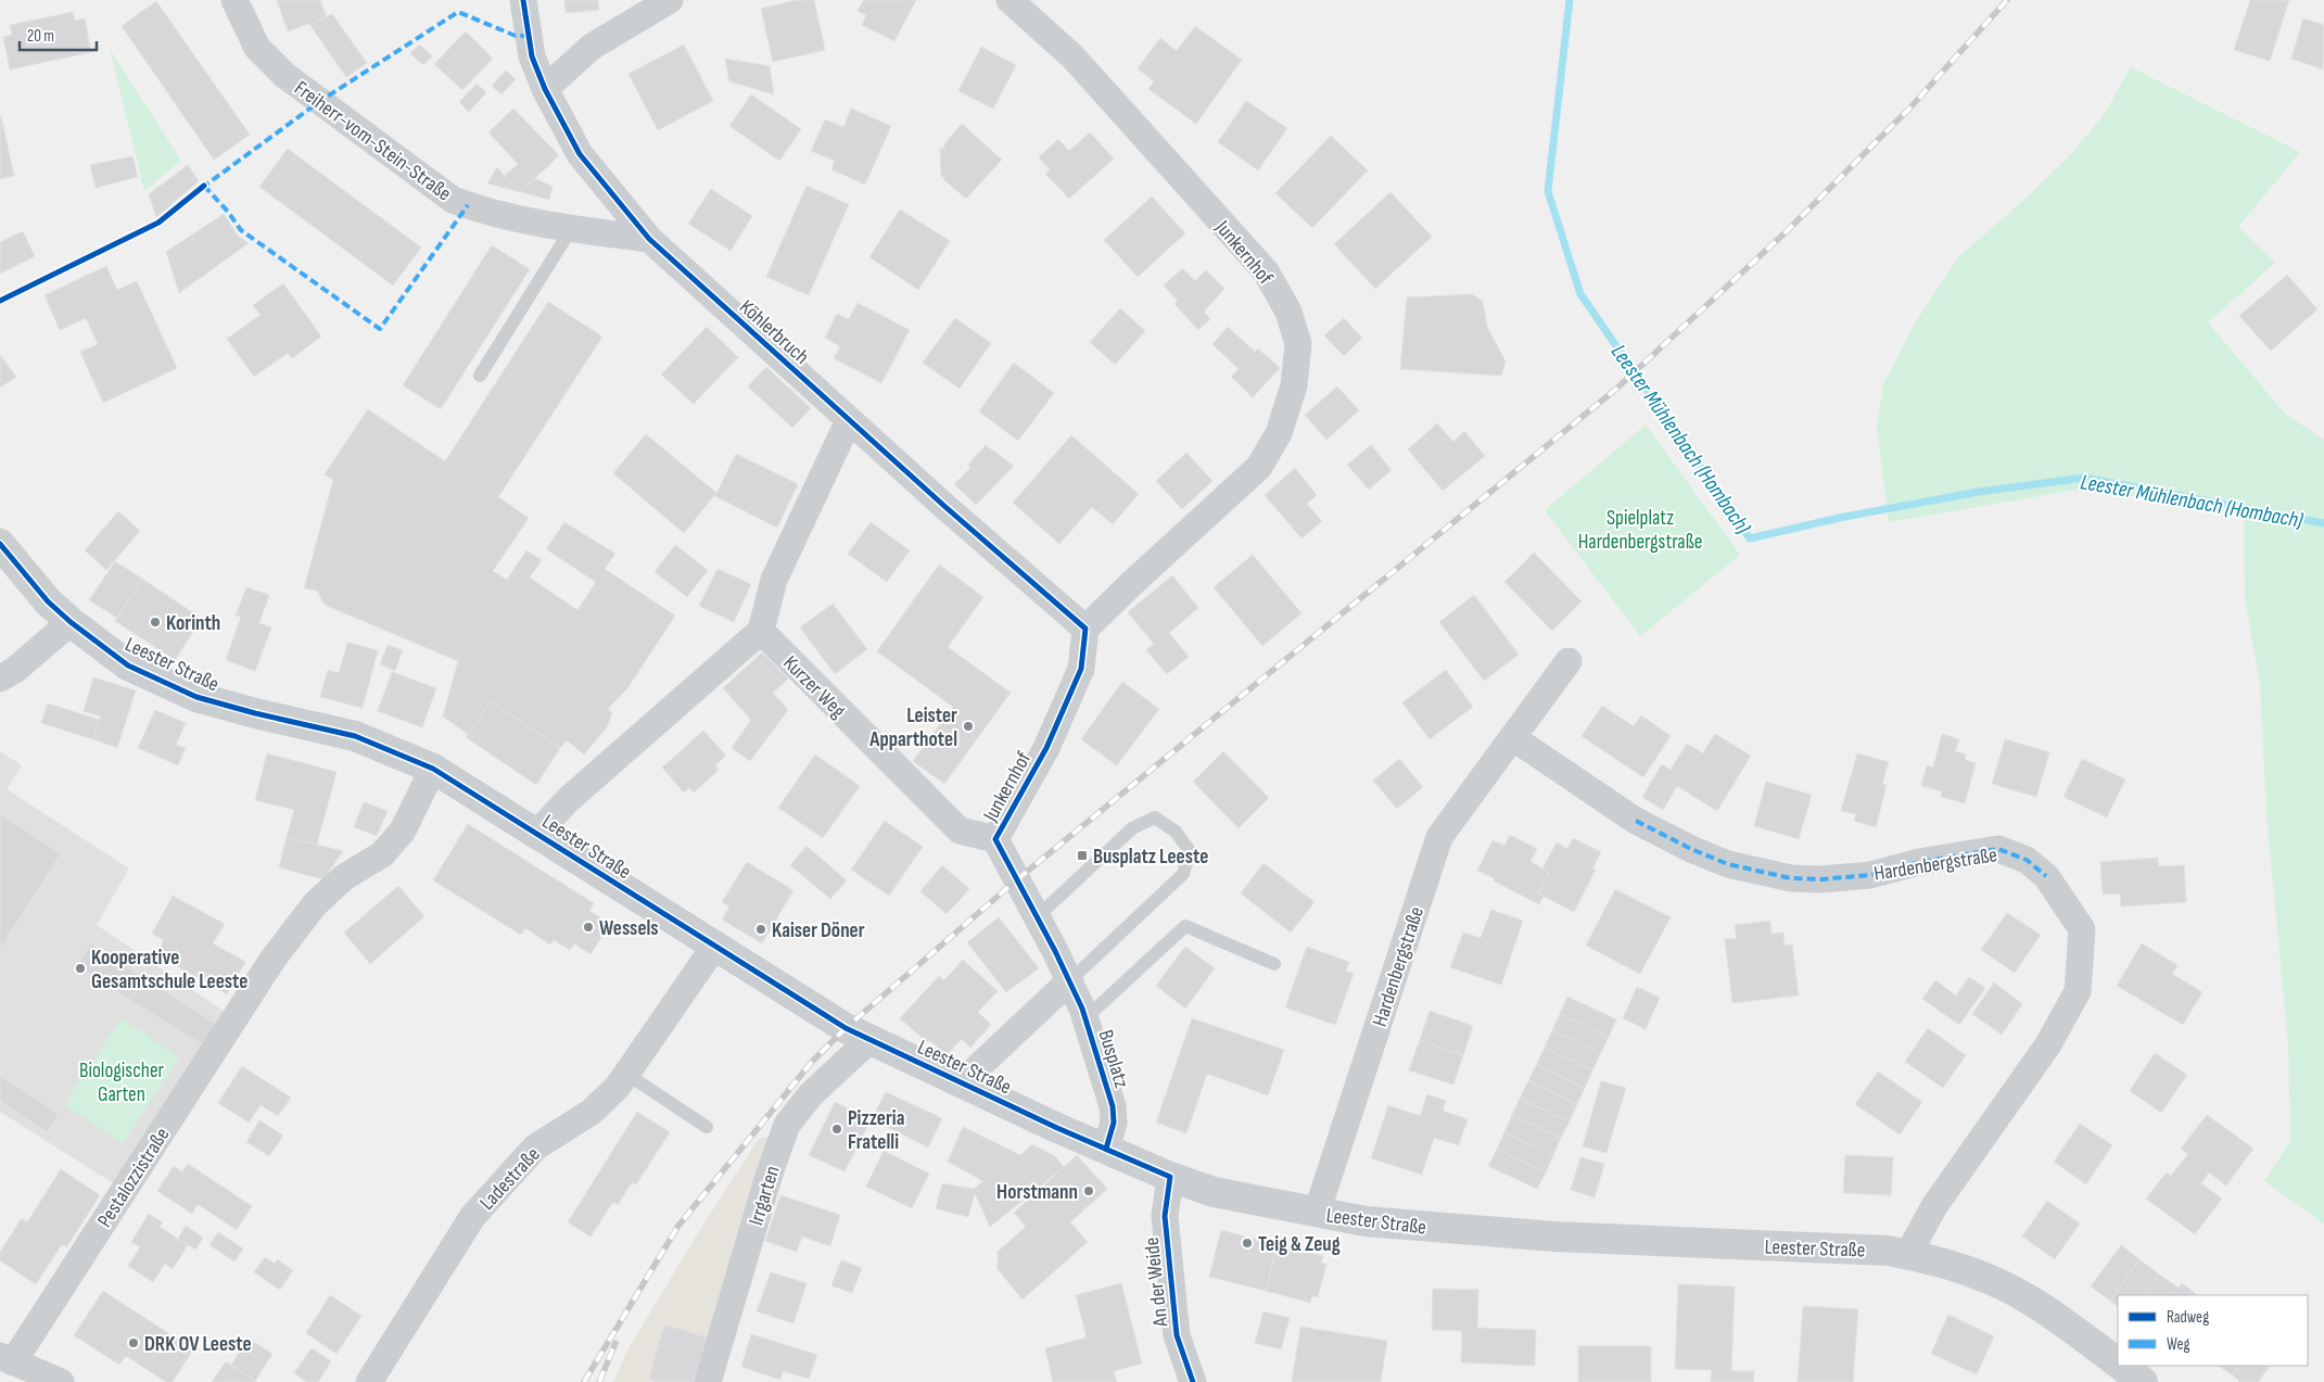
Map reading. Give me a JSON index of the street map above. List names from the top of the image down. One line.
{"streets":{"street":["Freiherr-vom-Stein-Straße","Junkernhof","Köhlerbruch","Leester Straße","Kurzer Weg","Hardenbergstraße","Busplatz","Pestalozzistraße","Ladestraße","Irrgarten","An der Weide"]},"crossings":[["Freiherr-vom-Stein-Straße","Köhlerbruch"],["Junkernhof","Köhlerbruch"],["Junkernhof","Kurzer Weg"],["Junkernhof","Busplatz"],["Leester Straße","Hardenbergstraße"],["Leester Straße","Busplatz"],["Leester Straße","Pestalozzistraße"],["Leester Straße","Ladestraße"],["Leester Straße","Irrgarten"],["Leester Straße","An der Weide"]],"water":["Leester Mühlenbach (Hombach)"],"parks":["Spielplatz Hardenbergstraße","Biologischer Garten"],"places":{"other":["Korinth","Leister Apparthotel","Wessels","Kaiser Döner","Kooperative Gesamtschule Leeste","Pizzeria Fratelli","Horstmann","Teig & Zeug","DRK OV Leeste"],"transit":["Busplatz Leeste"]},"legend":["Radweg","Weg"],"scale_bar":"20 m"}
